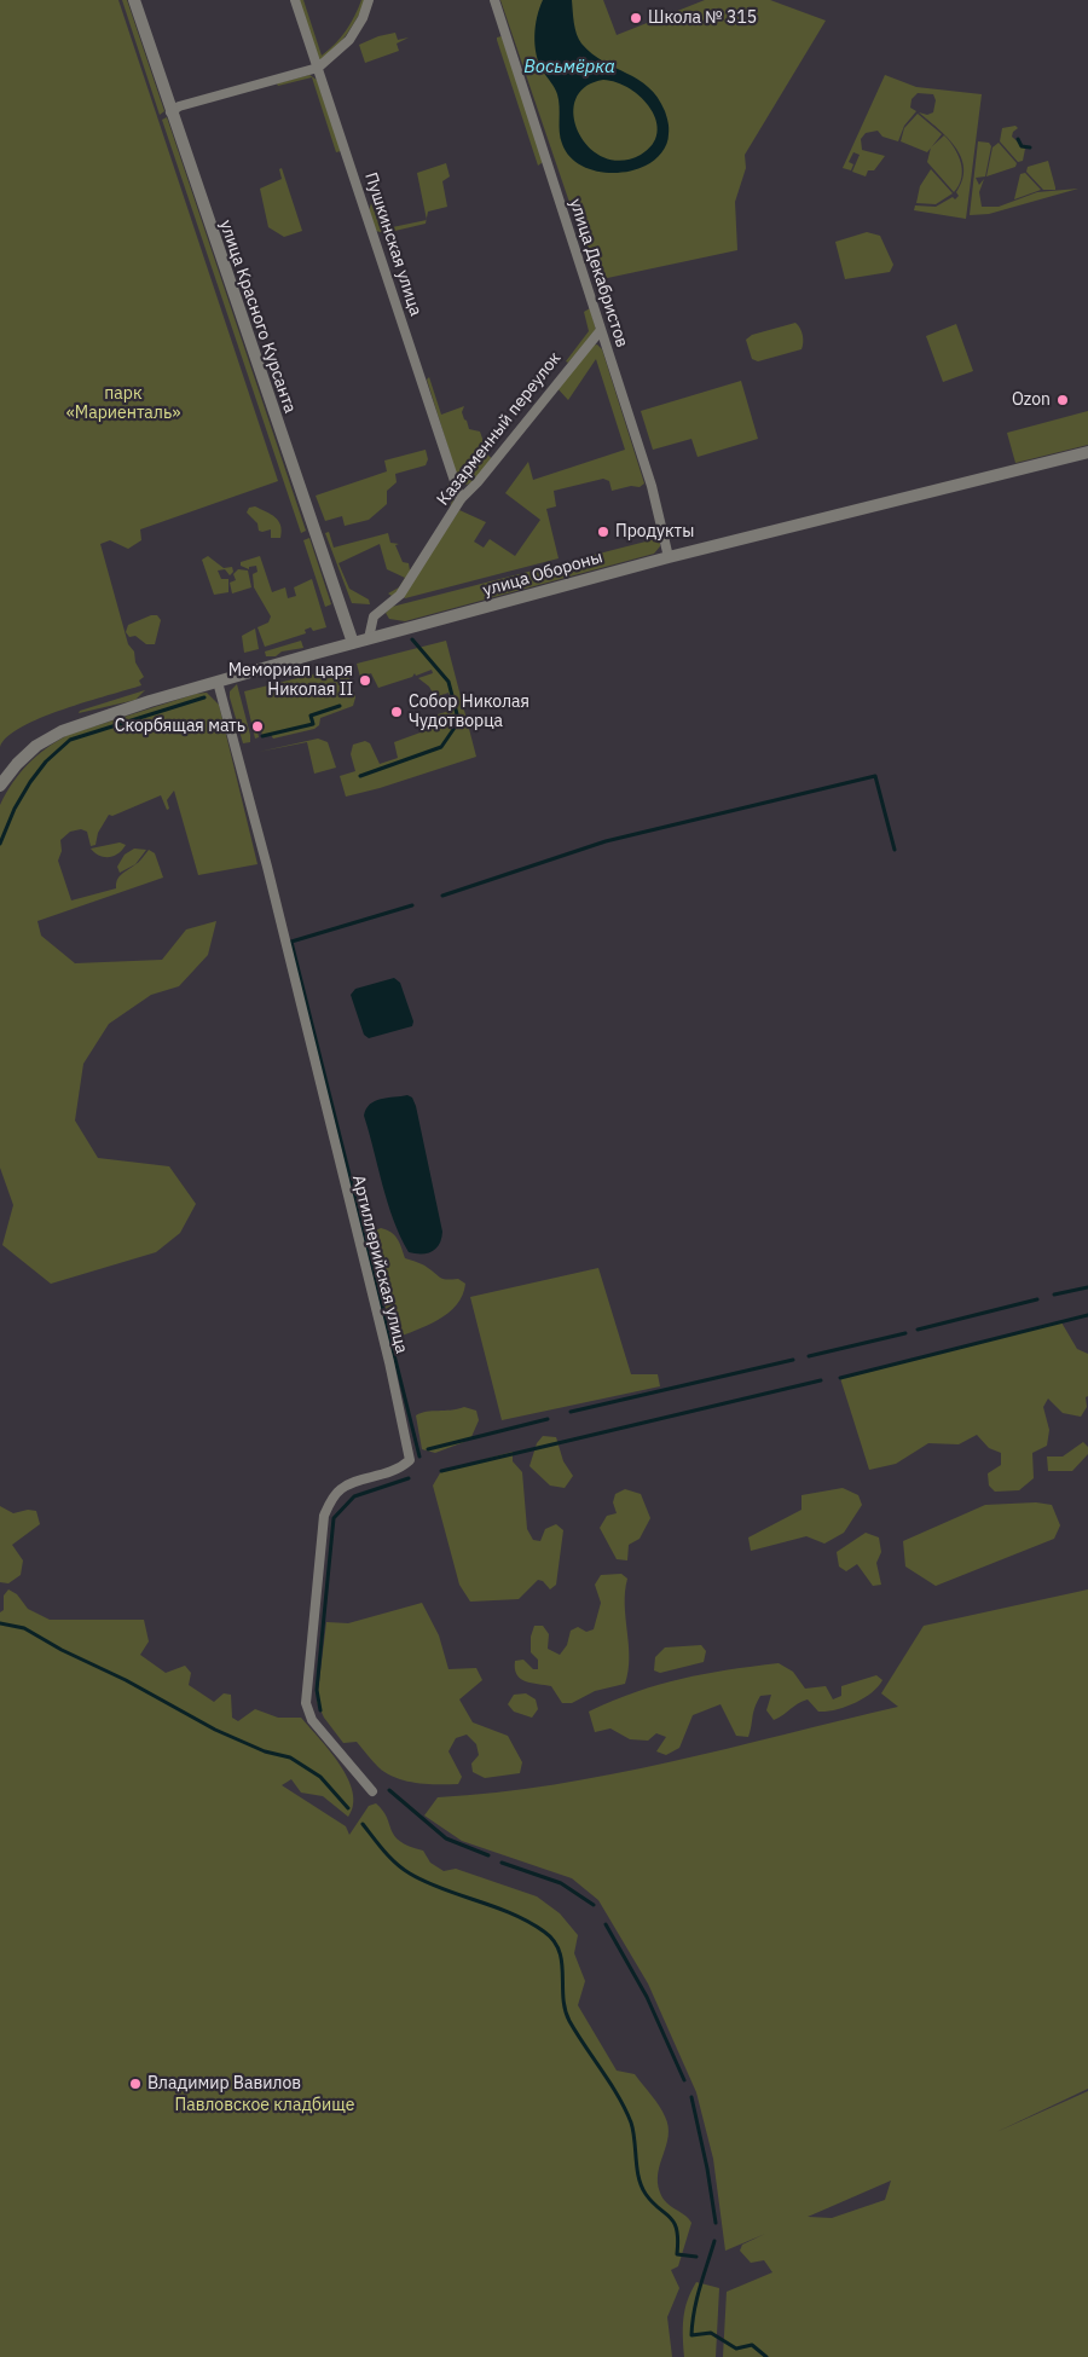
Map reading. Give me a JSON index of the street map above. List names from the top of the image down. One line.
{"streets":{"street":["Пушкинская улица","улица Декабристов","улица Красного Курсанта","Казарменный переулок","улица Обороны","Артиллерийская улица"]},"crossings":[["Пушкинская улица","Казарменный переулок"],["улица Декабристов","Казарменный переулок"],["улица Декабристов","улица Обороны"],["улица Красного Курсанта","улица Обороны"],["Казарменный переулок","улица Обороны"],["улица Обороны","Артиллерийская улица"]],"water":["Восьмёрка"],"parks":["парк «Мариенталь»","Павловское кладбище"],"places":["Школа № 315","Ozon","Продукты","Мемориал царя Николая II","Собор Николая Чудотворца","Скорбящая мать","Владимир Вавилов"]}
